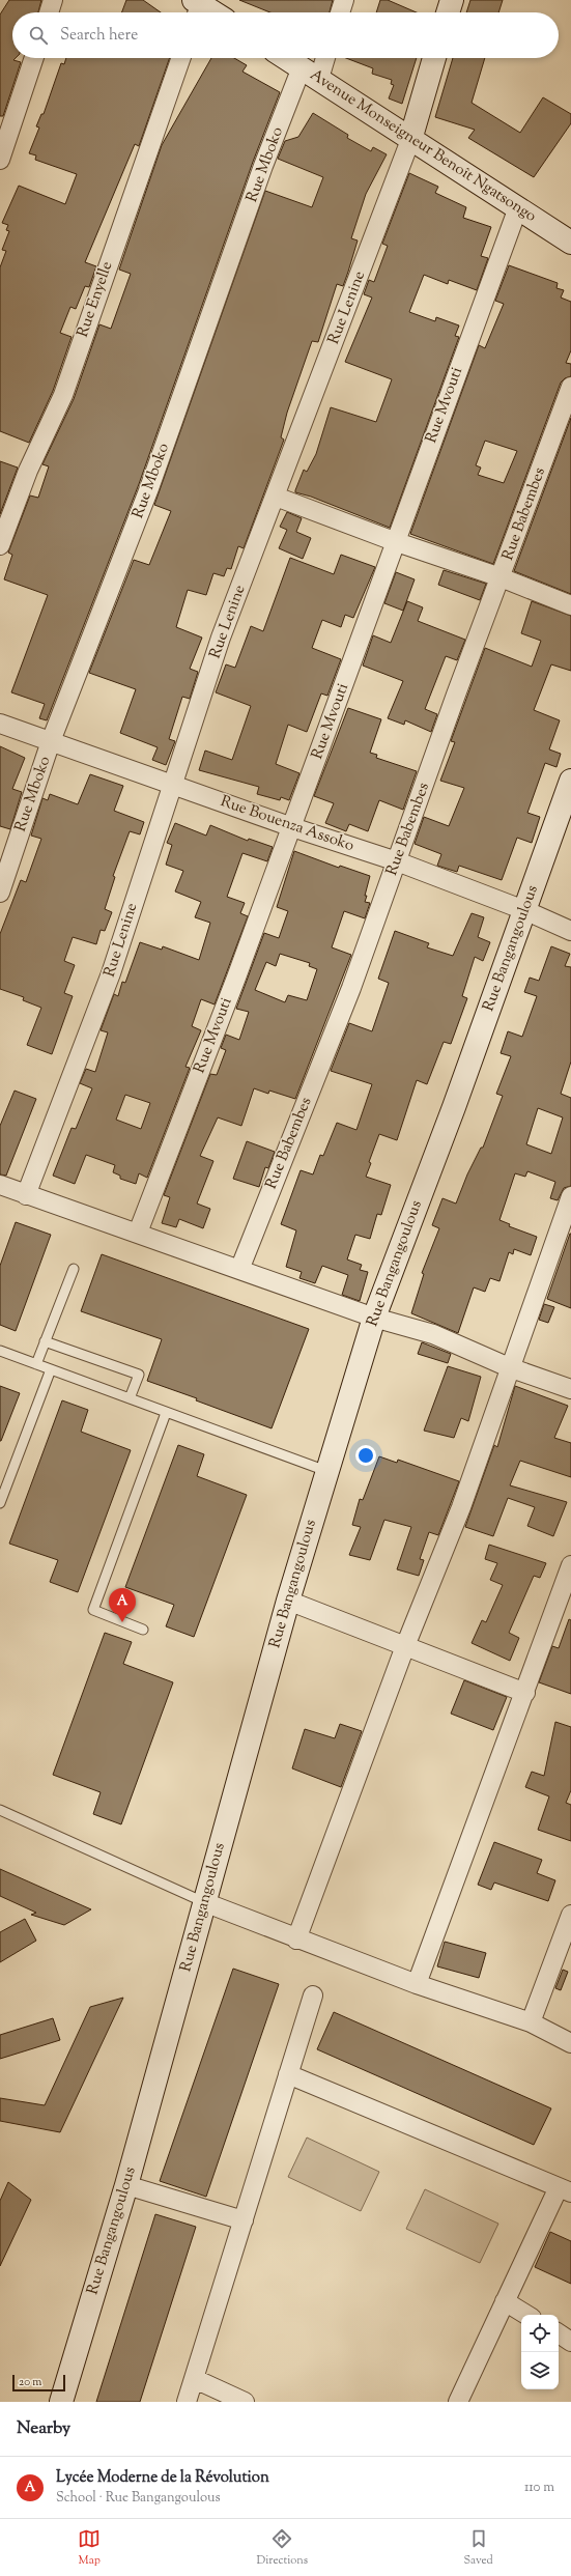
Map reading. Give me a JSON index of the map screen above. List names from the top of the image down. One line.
{"streets":{"street":["Avenue Monseigneur Benoît Ngatsongo","Rue Mboko","Rue Enyelle","Rue Lenine","Rue Mvouti","Rue Babembes","Rue Bouenza Assoko","Rue Bangangoulous"]},"crossings":[["Avenue Monseigneur Benoît Ngatsongo","Rue Mboko"],["Avenue Monseigneur Benoît Ngatsongo","Rue Lenine"],["Avenue Monseigneur Benoît Ngatsongo","Rue Mvouti"],["Rue Mboko","Rue Bouenza Assoko"],["Rue Lenine","Rue Bouenza Assoko"],["Rue Mvouti","Rue Bouenza Assoko"],["Rue Babembes","Rue Bouenza Assoko"],["Rue Bouenza Assoko","Rue Bangangoulous"]],"scale_bar":"20 m","page":{"search":"Search here","pins":"A","scale":"20 m","heading":"Nearby","list":[{"mark":"A","name":"Lycée Moderne de la Révolution","note":"School · Rue Bangangoulous","value":"110 m"}],"nav":["Map","Directions","Saved"]}}
